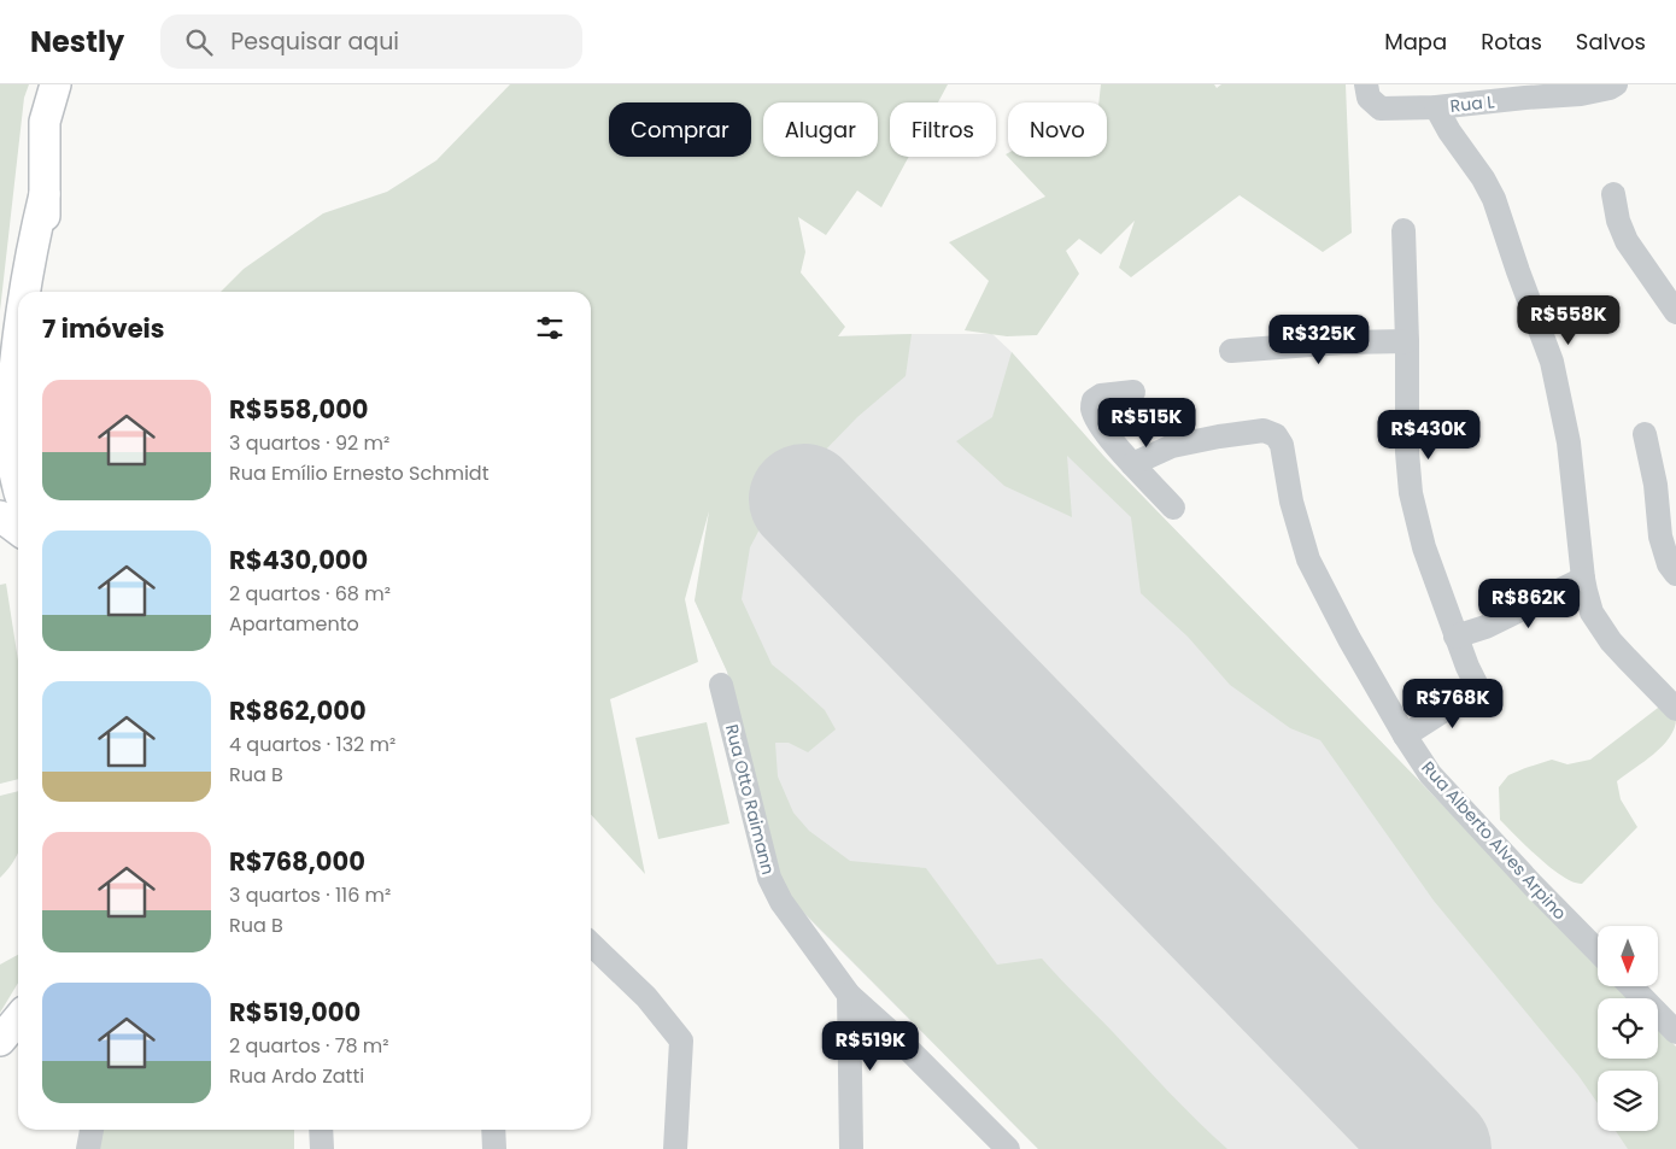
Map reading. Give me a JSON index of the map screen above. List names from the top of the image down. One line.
{"streets":{"street":["Rua L","Rua Otto Raimann","Rua Alberto Alves Arpino"]},"north":"bottom","page":{"header":"Nestly","search":"Pesquisar aqui","nav":["Mapa","Rotas","Salvos"],"chip":["Comprar","Alugar","Filtros","Novo"],"heading":"7 imóveis","price":["R$558K","R$325K","R$515K","R$430K","R$862K","R$768K","R$519K"],"list":[{"name":"R$558,000","note":"3 quartos · 92 m² · Rua Emílio Ernesto Schmidt"},{"name":"R$430,000","note":"2 quartos · 68 m² · Apartamento"},{"name":"R$862,000","note":"4 quartos · 132 m² · Rua B"},{"name":"R$768,000","note":"3 quartos · 116 m² · Rua B"},{"name":"R$519,000","note":"2 quartos · 78 m² · Rua Ardo Zatti"}]}}
